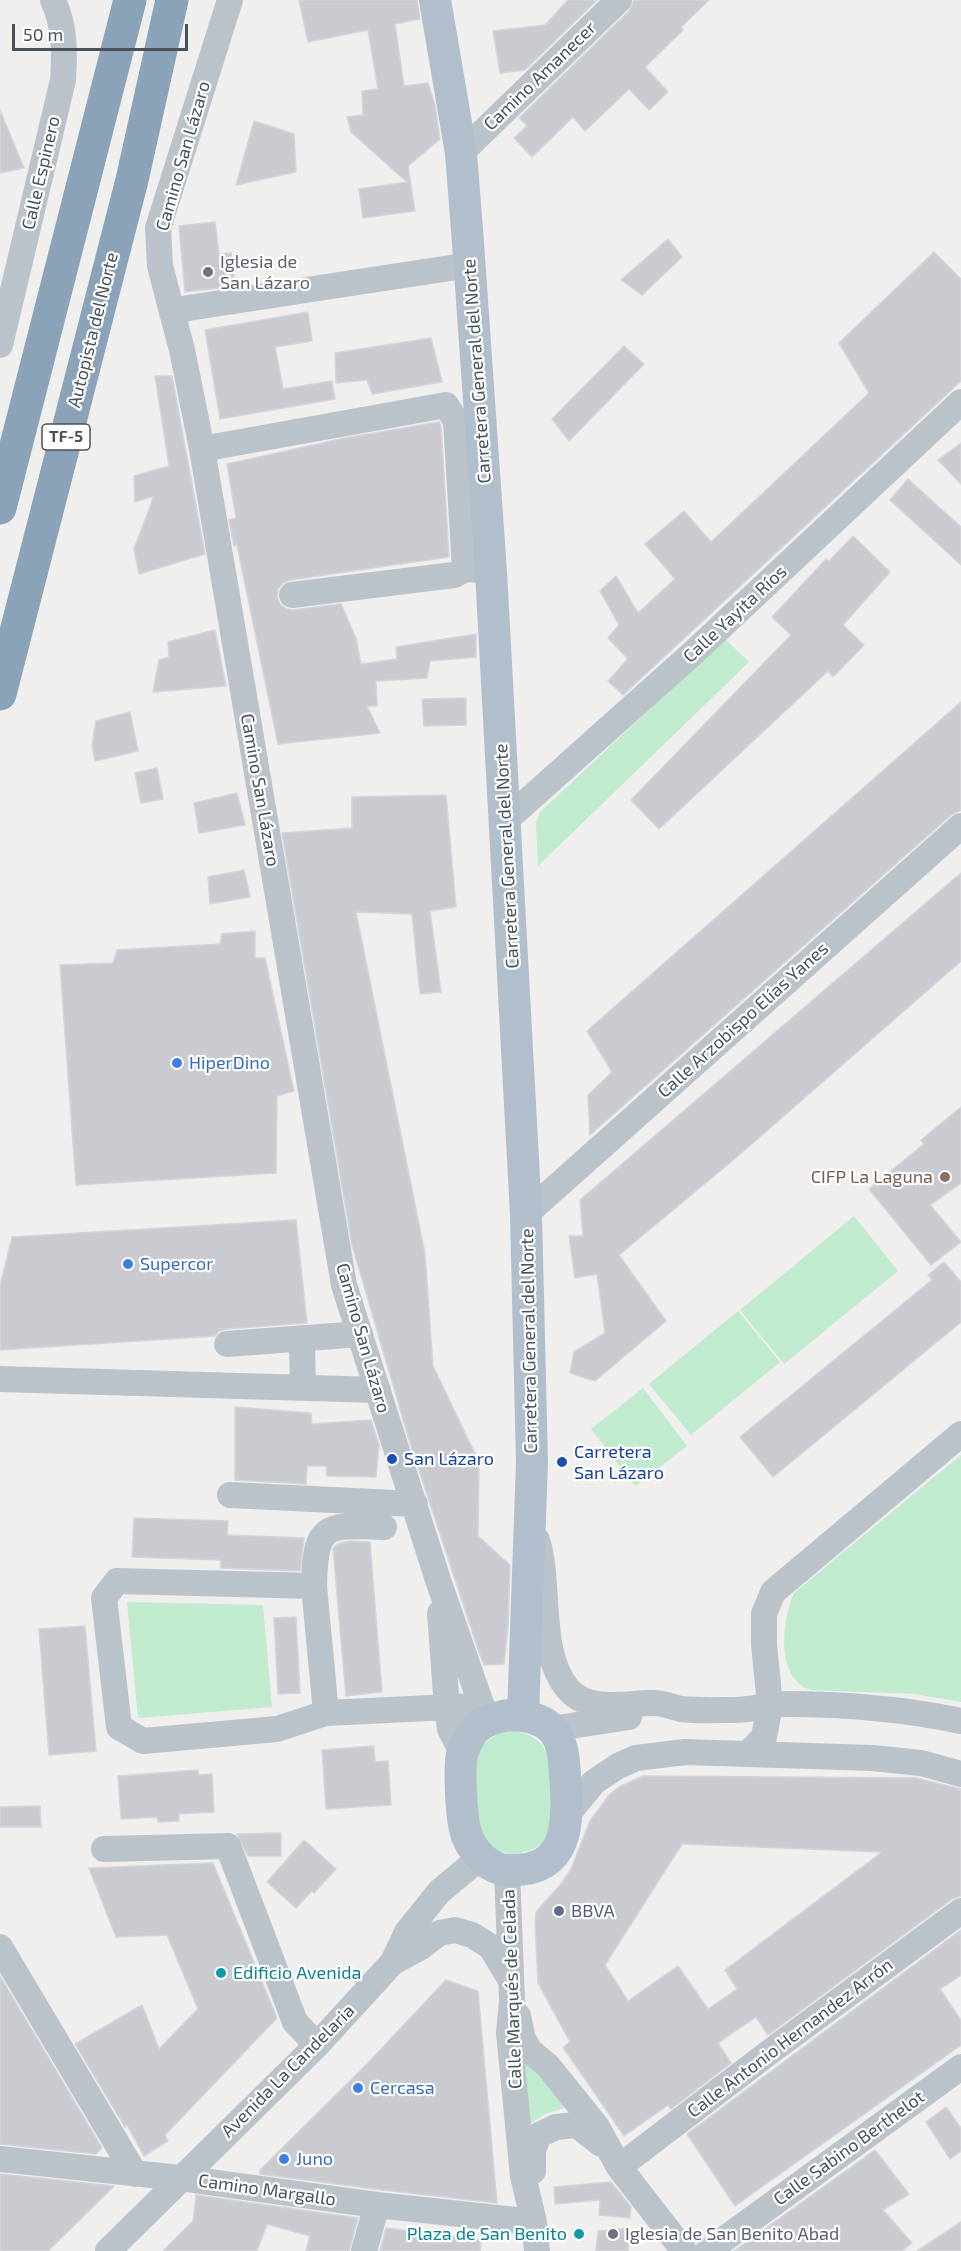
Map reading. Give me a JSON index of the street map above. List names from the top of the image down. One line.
{"streets":{"highway":["Autopista del Norte","TF-5"],"main road":["Carretera General del Norte"],"street":["Camino Amanecer","Camino San Lázaro","Calle Espinero","Calle Yayita Ríos","Calle Arzobispo Elías Yanes","Calle Marqués de Celada","Calle Antonio Hernandez Arrón","Avenida La Candelaria","Calle Sabino Berthelot","Camino Margallo"]},"crossings":[["Camino Amanecer","Carretera General del Norte"],["Camino San Lázaro","Carretera General del Norte"],["Camino San Lázaro","Calle Marqués de Celada"],["Camino San Lázaro","Avenida La Candelaria"],["Carretera General del Norte","Calle Yayita Ríos"],["Carretera General del Norte","Calle Arzobispo Elías Yanes"],["Carretera General del Norte","Calle Marqués de Celada"],["Carretera General del Norte","Avenida La Candelaria"],["Calle Marqués de Celada","Avenida La Candelaria"],["Calle Marqués de Celada","Camino Margallo"],["Avenida La Candelaria","Camino Margallo"]],"places":["Iglesia de San Lázaro","HiperDino","CIFP La Laguna","Supercor","San Lázaro","Carretera San Lázaro","BBVA","Edificio Avenida","Cercasa","Juno","Plaza de San Benito","Iglesia de San Benito Abad"],"scale_bar":"50 m"}
